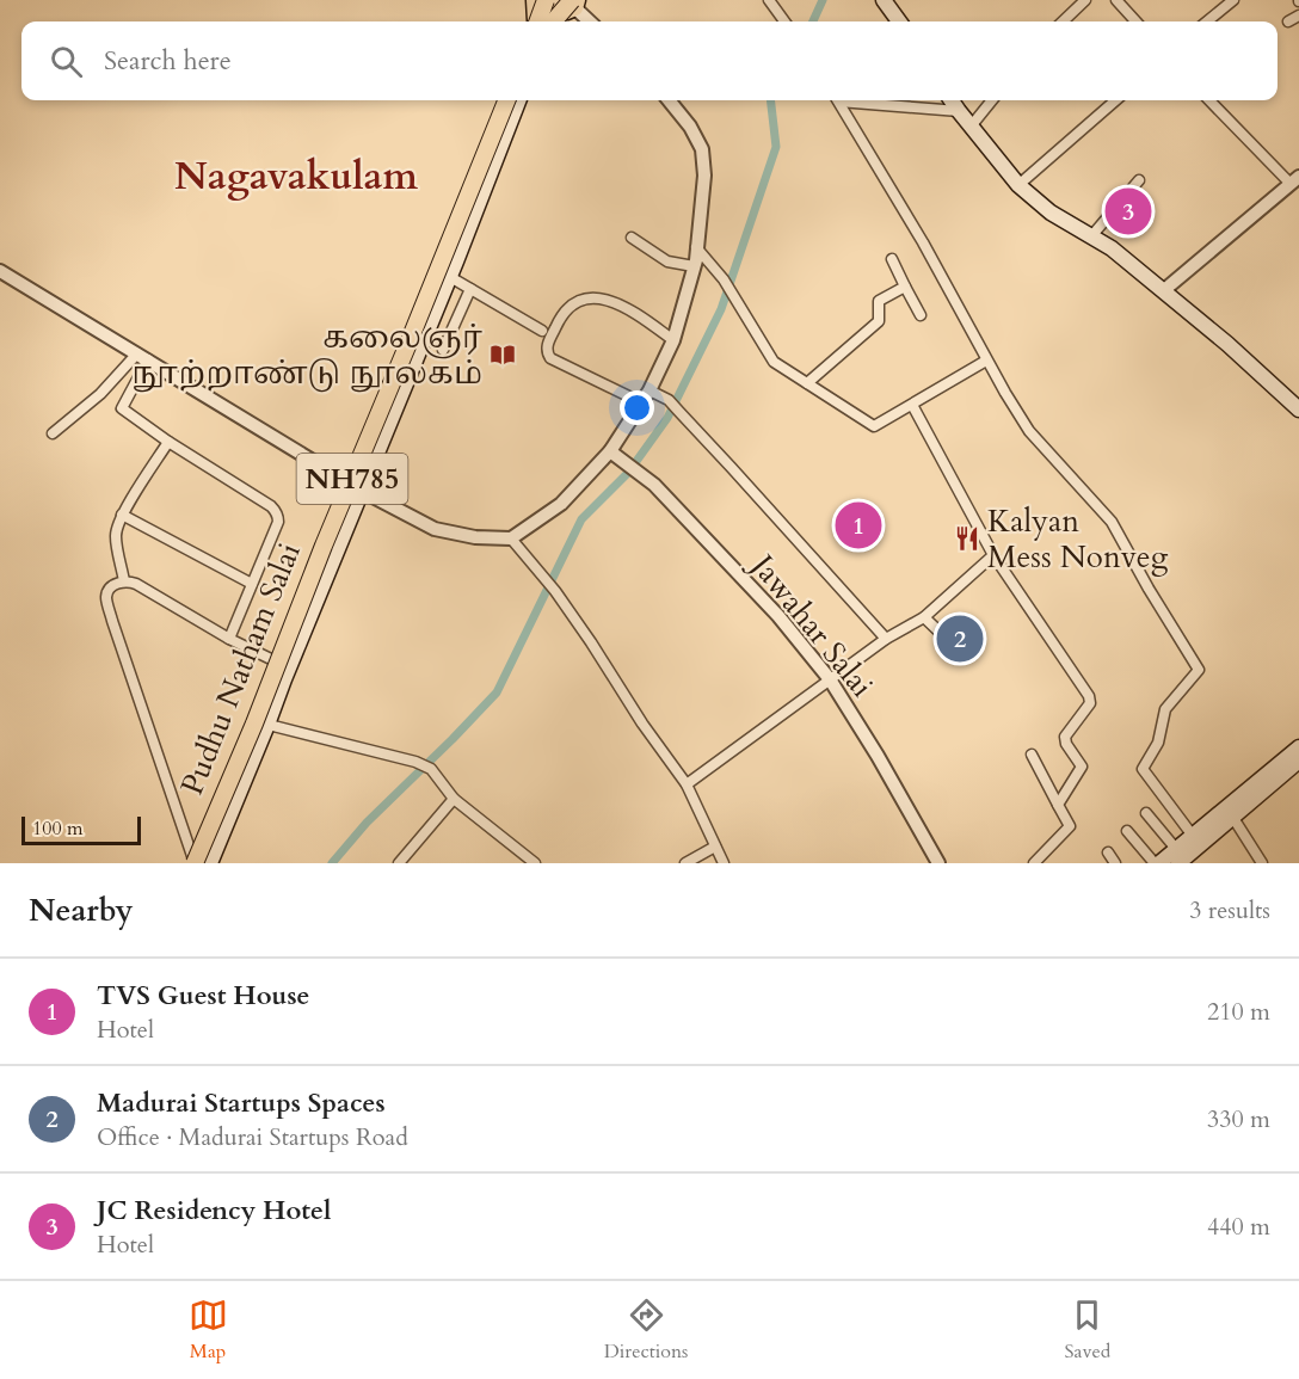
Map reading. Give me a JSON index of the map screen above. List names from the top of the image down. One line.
{"streets":{"highway":["NH785"],"main road":["Pudhu Natham Salai"],"street":["Jawahar Salai"]},"crossings":[["NH785","Pudhu Natham Salai"]],"districts":["Nagavakulam"],"places":{"library":["கலைஞர் நூற்றாண்டு நூலகம்"],"restaurant":["Kalyan Mess Nonveg"]},"scale_bar":"100 m","page":{"search":"Search here","pins":["3","1","2"],"scale":"100 m","heading":["Nearby","3 results"],"list":[{"mark":"1","name":"TVS Guest House","note":"Hotel","value":"210 m"},{"mark":"2","name":"Madurai Startups Spaces","note":"Office · Madurai Startups Road","value":"330 m"},{"mark":"3","name":"JC Residency Hotel","note":"Hotel","value":"440 m"}],"nav":["Map","Directions","Saved"]}}
